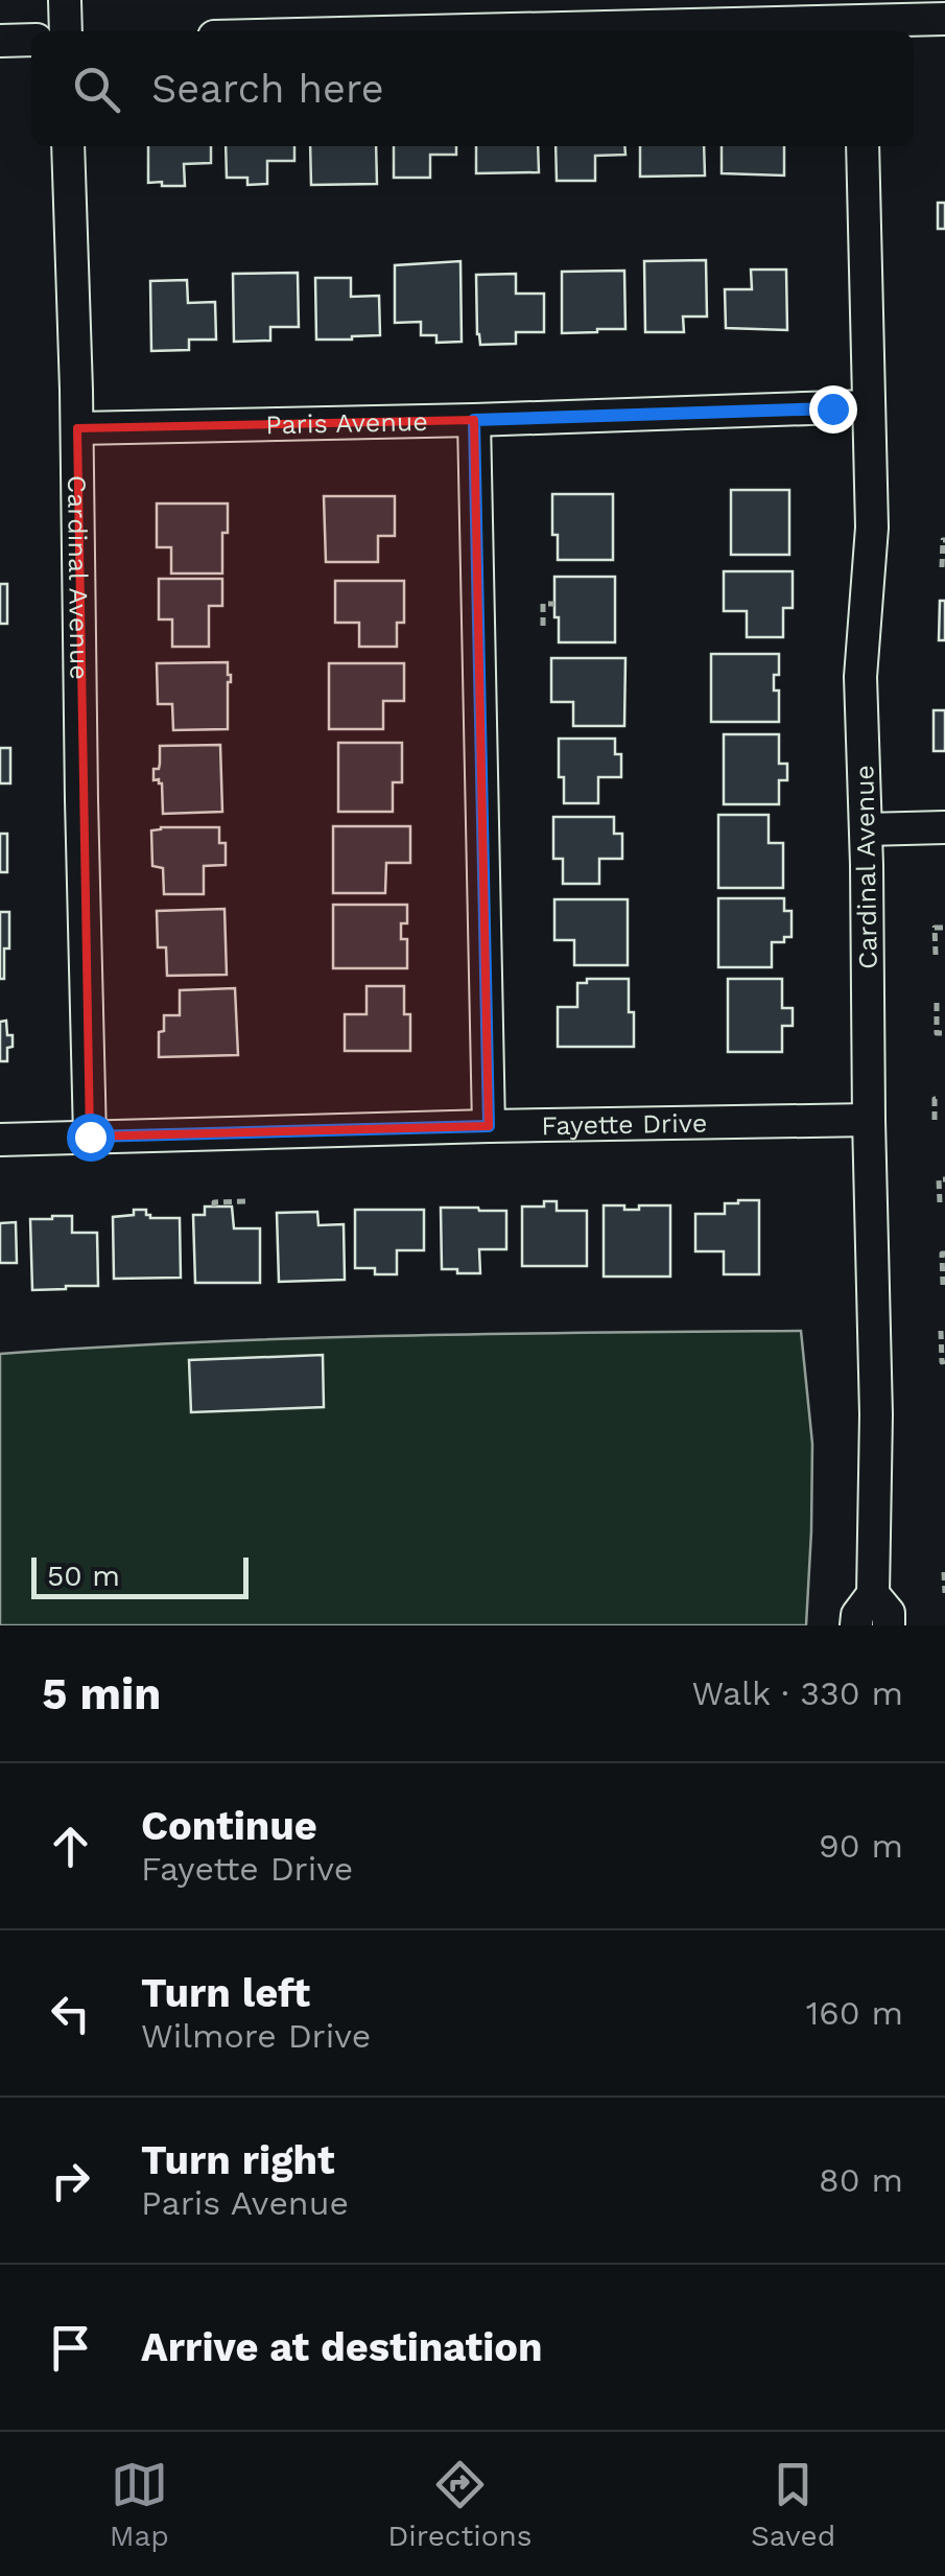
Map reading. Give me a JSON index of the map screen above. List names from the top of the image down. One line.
{"streets":{"street":["Paris Avenue","Cardinal Avenue","Fayette Drive"]},"crossings":[["Paris Avenue","Cardinal Avenue"],["Cardinal Avenue","Fayette Drive"]],"scale_bar":"50 m","page":{"search":"Search here","scale":"50 m","heading":["5 min","Walk · 330 m"],"list":[["Continue","Fayette Drive","90 m"],["Turn left","Wilmore Drive","160 m"],["Turn right","Paris Avenue","80 m"],"Arrive at destination"],"nav":["Map","Directions","Saved"]}}
